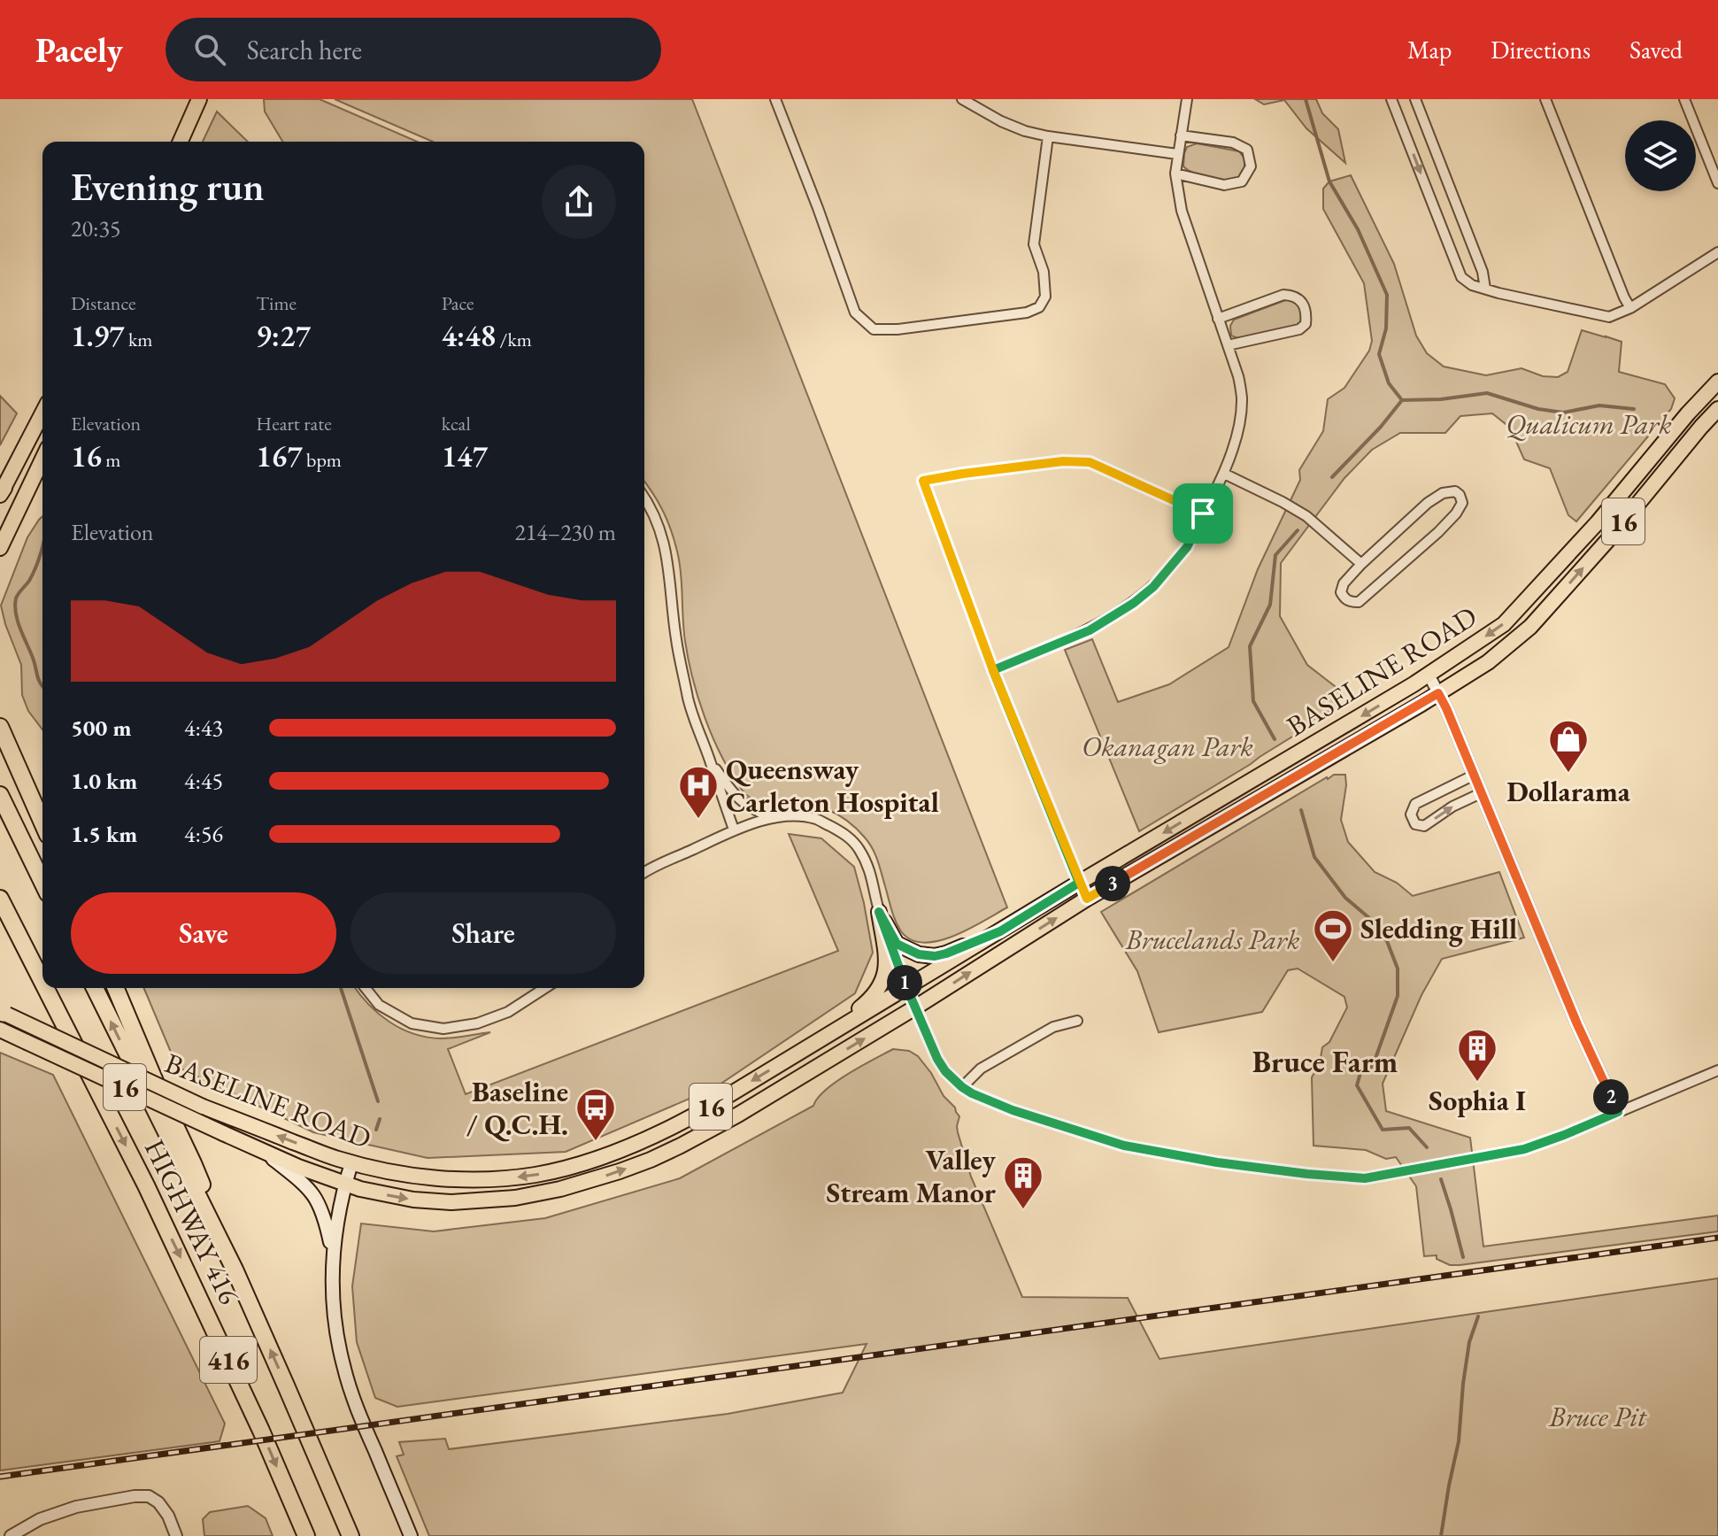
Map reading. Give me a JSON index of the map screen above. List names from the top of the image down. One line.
{"streets":{"highway":["HIGHWAY 416","416"],"main road":["16","BASELINE ROAD"]},"districts":["Bruce Farm"],"parks":["Qualicum Park","Okanagan Park","Brucelands Park","Bruce Pit"],"places":{"shop":["Dollarama"],"hospital":["Queensway Carleton Hospital"],"sports":["Sledding Hill"],"building":["Sophia I","Valley Stream Manor"],"bus stop":["Baseline / Q.C.H."]},"page":{"header":"Pacely","search":"Search here","nav":["Map","Directions","Saved"],"heading":["Evening run","20:35"],"stats":[["Distance","1.97 km"],["Time","9:27"],["Pace","4:48 /km"],["Elevation","16 m"],["Heart rate","167 bpm"],["kcal","147"]],"chart":["Elevation","214–230 m"],"list":[{"name":"500 m","note":"4:43"},{"name":"1.0 km","note":"4:45"},{"name":"1.5 km","note":"4:56"}],"pins":["3","1","2"],"buttons":["Save","Share"]}}
